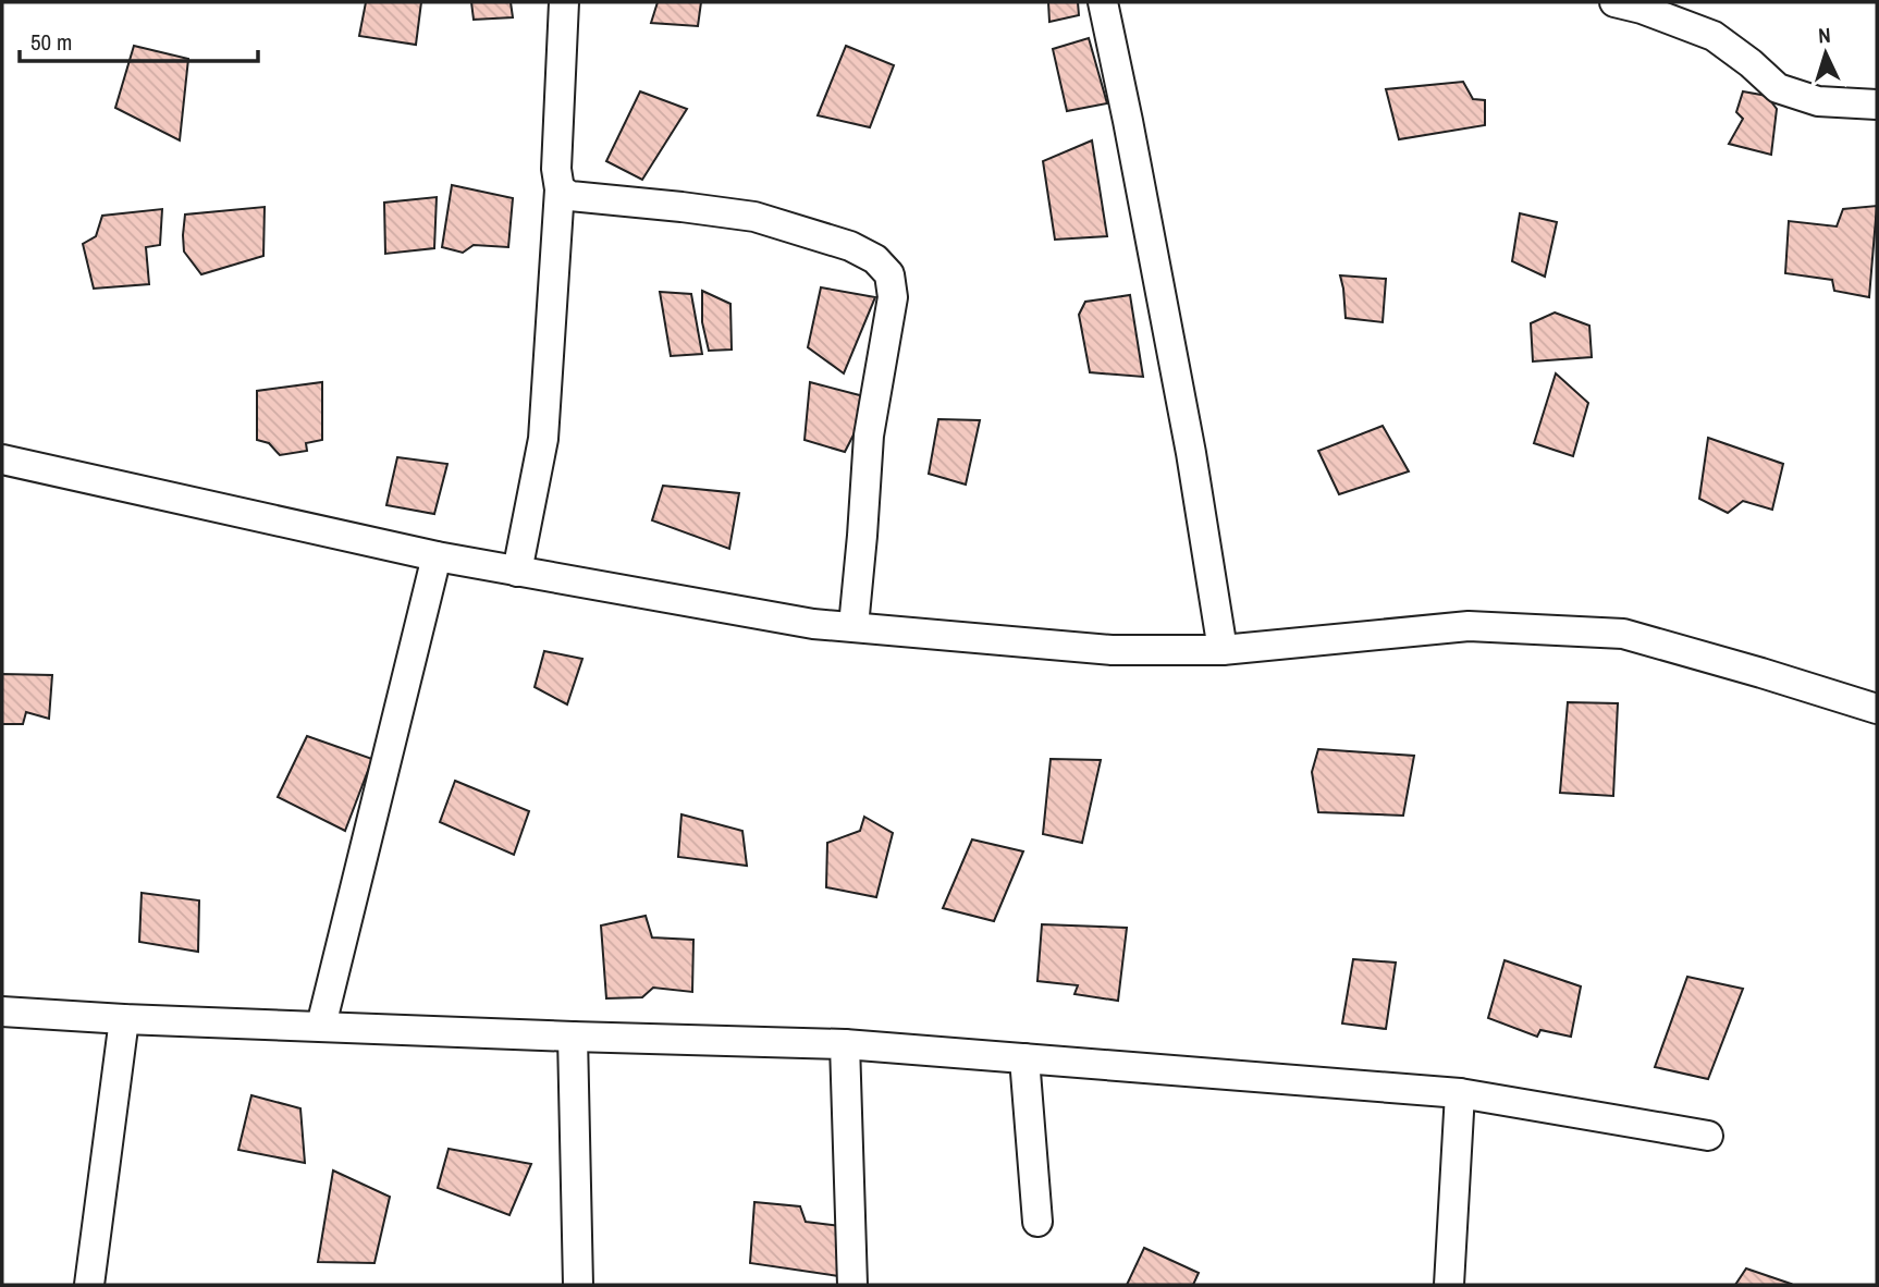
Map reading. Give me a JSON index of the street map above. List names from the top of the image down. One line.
{"scale_bar":"50 m","north":"top"}
